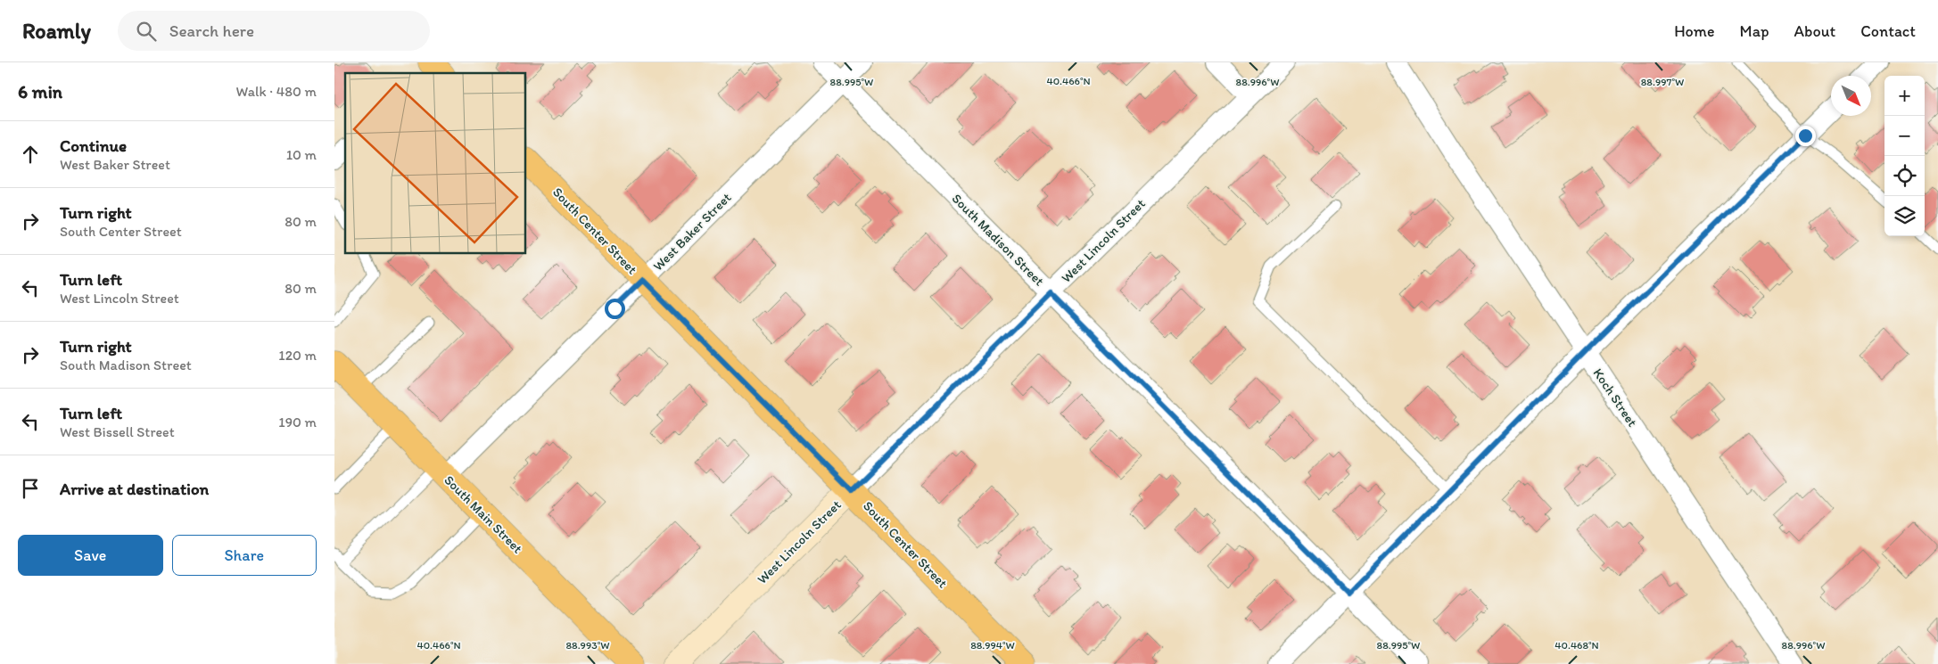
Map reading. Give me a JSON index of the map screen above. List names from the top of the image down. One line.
{"streets":{"main road":["South Center Street","West Lincoln Street","South Main Street"],"street":["West Baker Street","South Madison Street","Koch Street"]},"crossings":[["South Center Street","West Baker Street"],["South Center Street","West Lincoln Street"],["West Baker Street","South Madison Street"],["West Baker Street","South Main Street"],["South Madison Street","West Lincoln Street"]],"north":"bottom right","page":{"header":"Roamly","search":"Search here","nav":["Home","Map","About","Contact"],"heading":["6 min","Walk · 480 m"],"map_buttons":["+","−"],"list":[["Continue","West Baker Street","10 m"],["Turn right","South Center Street","80 m"],["Turn left","West Lincoln Street","80 m"],["Turn right","South Madison Street","120 m"],["Turn left","West Bissell Street","190 m"],"Arrive at destination"],"buttons":["Save","Share"]},"coordinates":["40.466°N","88.995°W","88.997°W","88.996°W","88.993°W","88.994°W","40.468°N"]}
